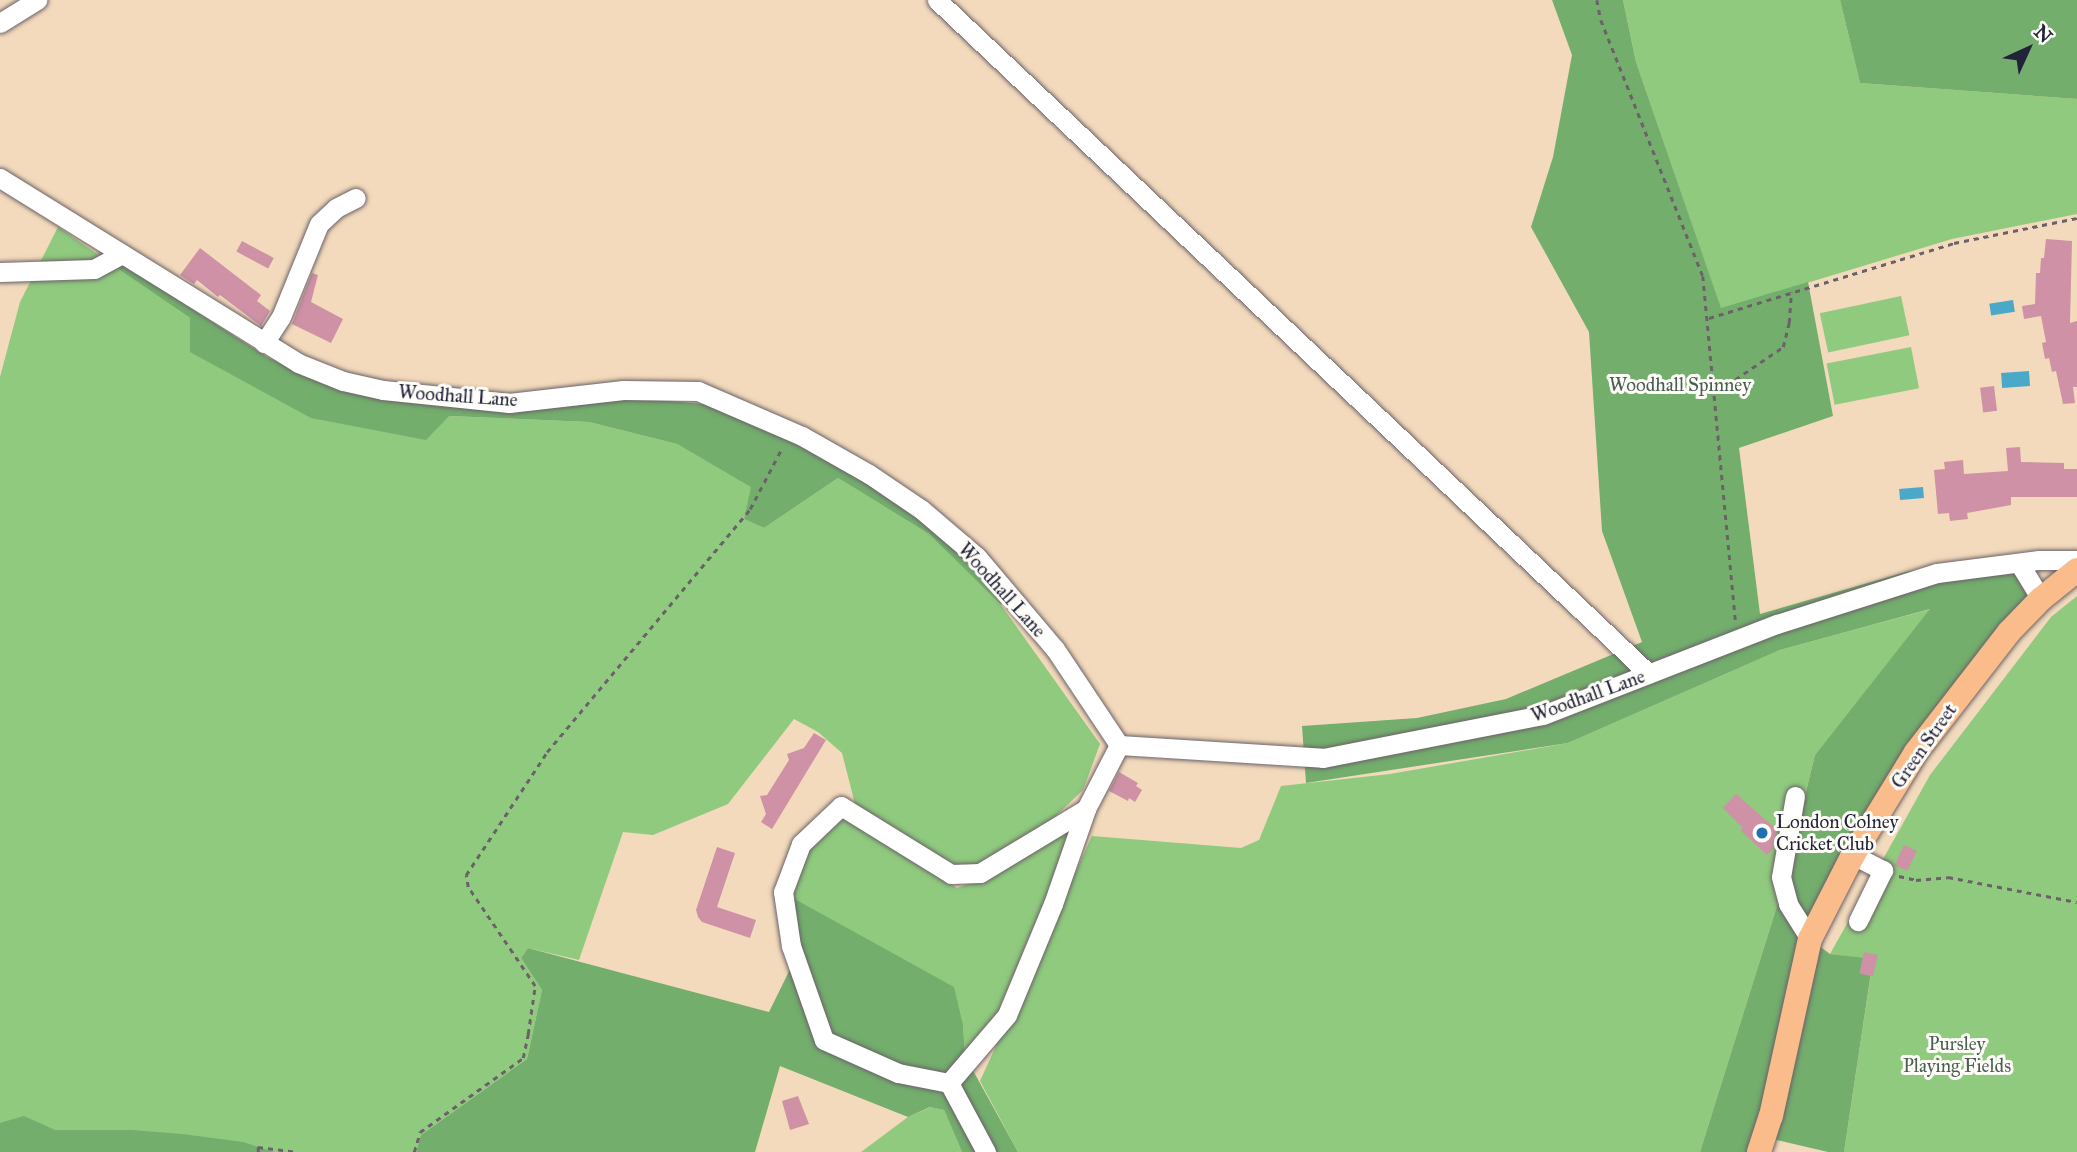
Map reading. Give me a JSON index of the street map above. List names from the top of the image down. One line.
{"streets":{"main road":["Green Street"],"street":["Woodhall Lane"]},"parks":["Woodhall Spinney","Pursley Playing Fields"],"places":["London Colney Cricket Club"],"north":"top right"}
